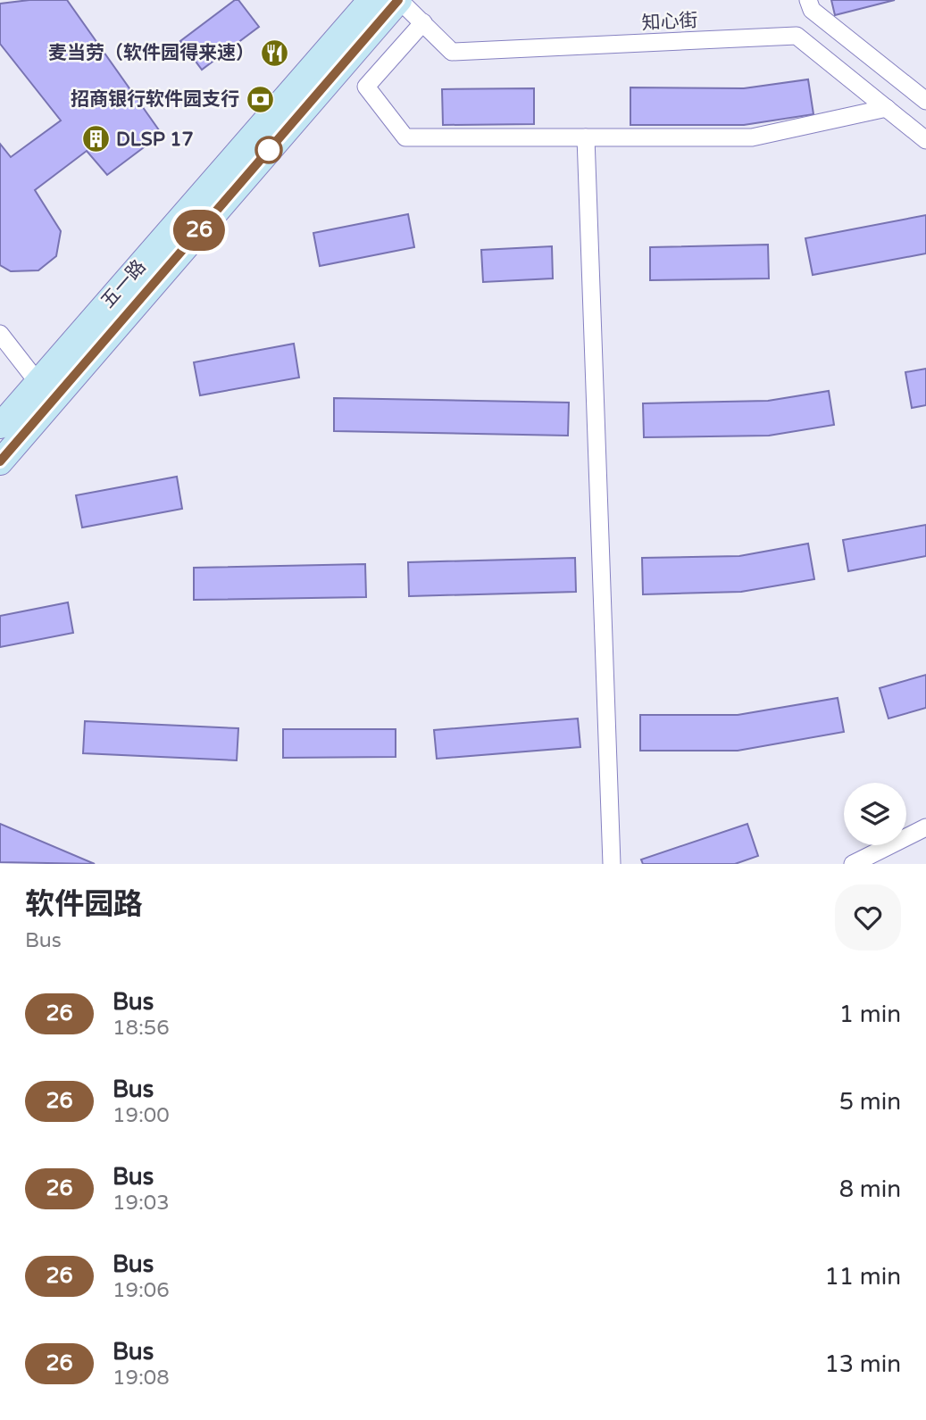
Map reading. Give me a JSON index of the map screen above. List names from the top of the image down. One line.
{"streets":{"main road":["五一路"],"street":["知心街"]},"crossings":[["知心街","五一路"]],"places":{"restaurant":["麦当劳（软件园得来速）"],"bank":["招商银行软件园支行"],"building":["DLSP 17"]},"lines":["bus line 26"],"page":{"on_map":"26","heading":["软件园路","Bus"],"list":[{"mark":"26","name":"Bus","note":"18:56","value":"1 min"},{"mark":"26","name":"Bus","note":"19:00","value":"5 min"},{"mark":"26","name":"Bus","note":"19:03","value":"8 min"},{"mark":"26","name":"Bus","note":"19:06","value":"11 min"},{"mark":"26","name":"Bus","note":"19:08","value":"13 min"}]}}
